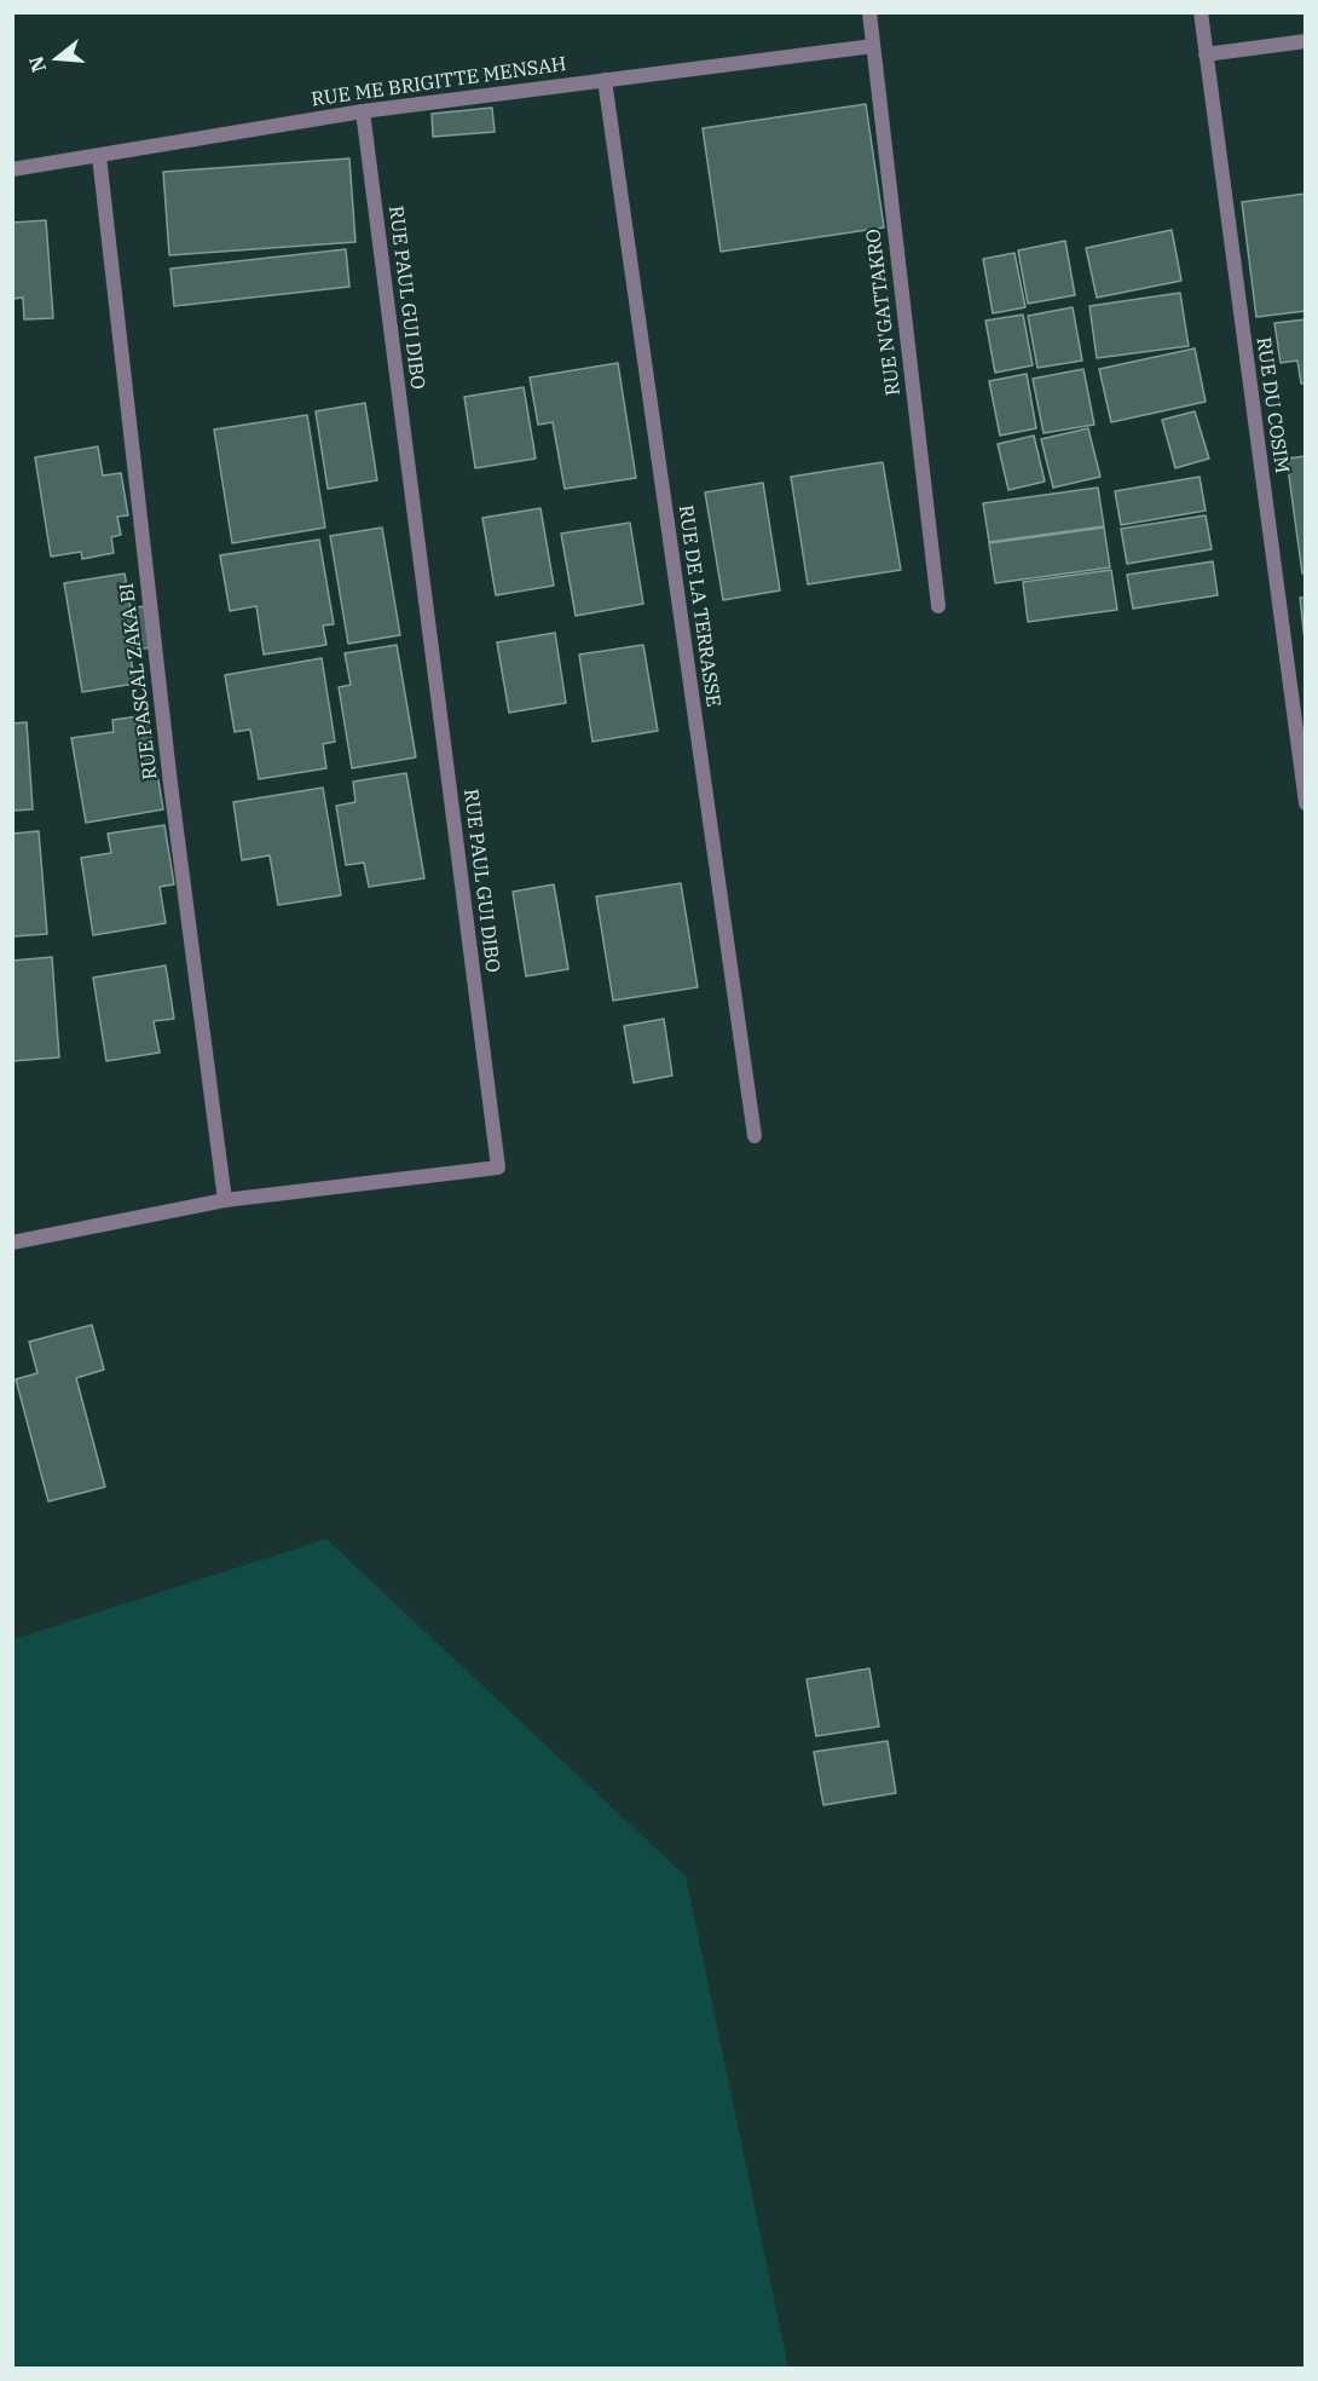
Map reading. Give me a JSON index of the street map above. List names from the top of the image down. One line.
{"streets":{"street":["RUE ME BRIGITTE MENSAH","RUE PAUL GUI DIBO","RUE N'GATTAKRO","RUE DU COSIM","RUE DE LA TERRASSE","RUE PASCAL ZAKA BI"]},"crossings":[["RUE ME BRIGITTE MENSAH","RUE PAUL GUI DIBO"],["RUE ME BRIGITTE MENSAH","RUE N'GATTAKRO"],["RUE ME BRIGITTE MENSAH","RUE DE LA TERRASSE"],["RUE ME BRIGITTE MENSAH","RUE PASCAL ZAKA BI"],["RUE PAUL GUI DIBO","RUE PASCAL ZAKA BI"]],"north":"left"}
